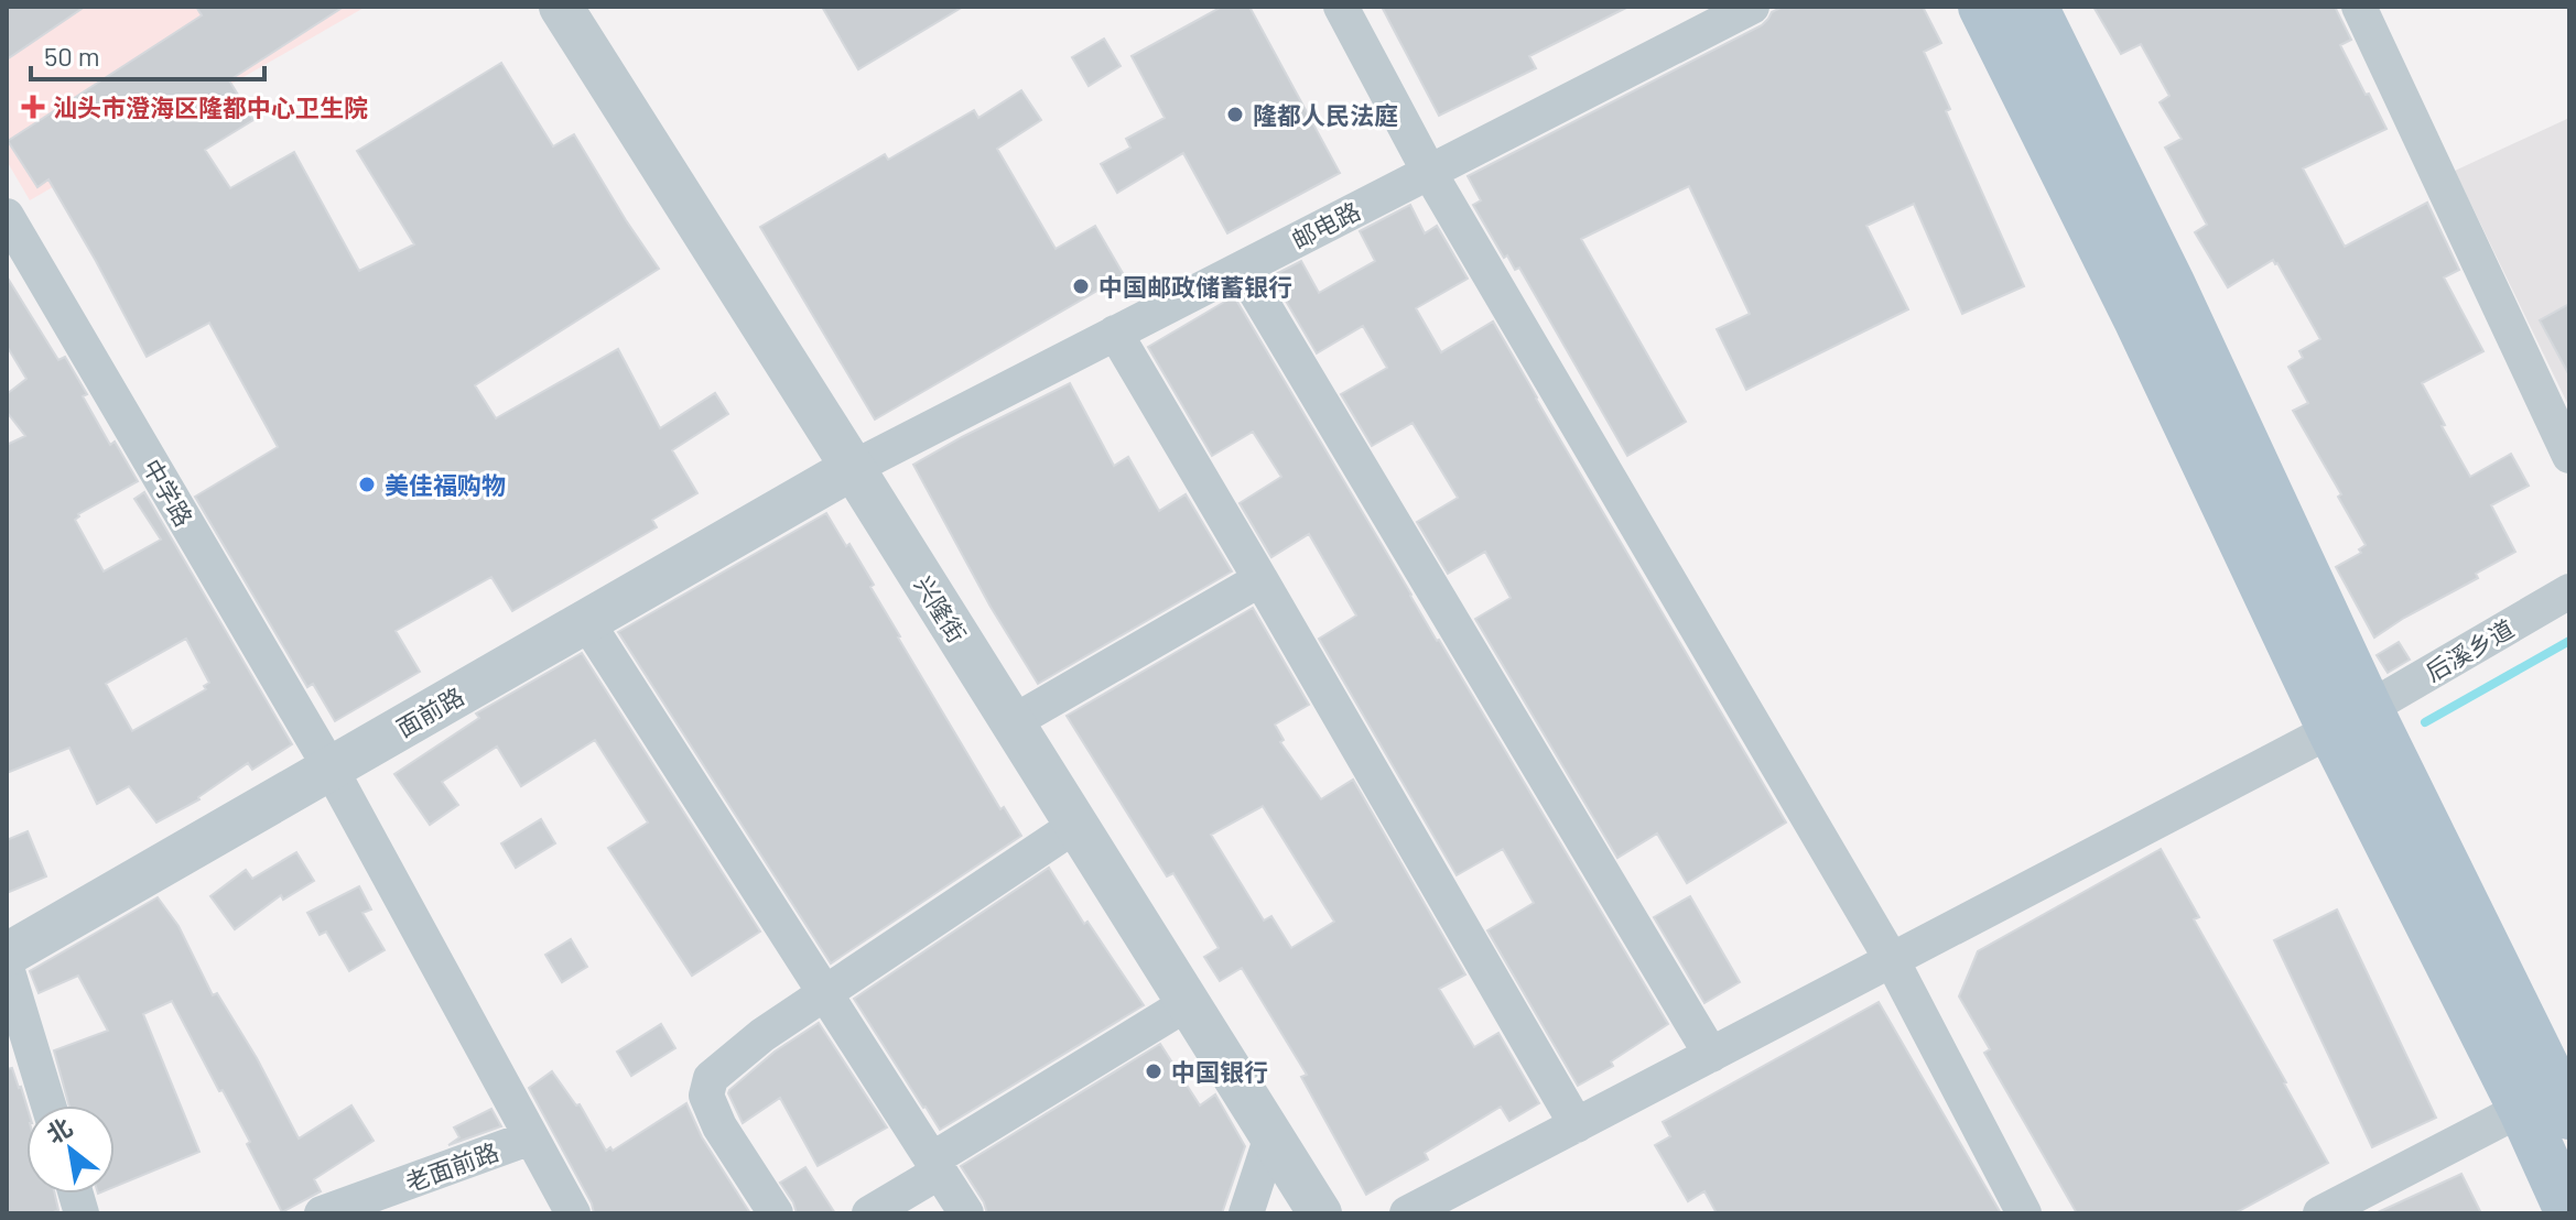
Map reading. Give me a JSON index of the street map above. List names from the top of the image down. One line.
{"streets":{"street":["邮电路","中学路","兴隆街","后溪乡道","面前路","老面前路"]},"crossings":[["邮电路","兴隆街"],["邮电路","面前路"],["中学路","面前路"],["中学路","老面前路"],["兴隆街","面前路"]],"places":{"health":["汕头市澄海区隆都中心卫生院"],"other":["隆都人民法庭","中国邮政储蓄银行","美佳福购物","中国银行"]},"scale_bar":"50 m","north":"top left"}
